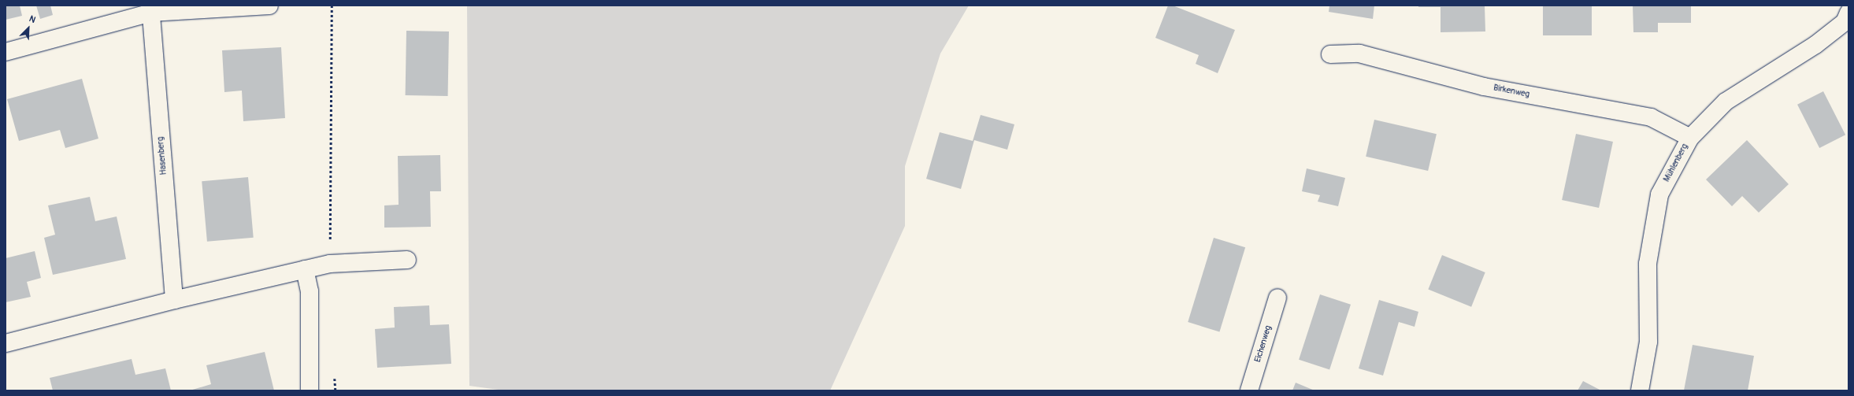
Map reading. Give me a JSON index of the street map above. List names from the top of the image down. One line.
{"streets":{"street":["Birkenweg","Hasenberg","Mühlenberg","Eichenweg"]},"crossings":[["Birkenweg","Mühlenberg"]],"north":"top right"}
